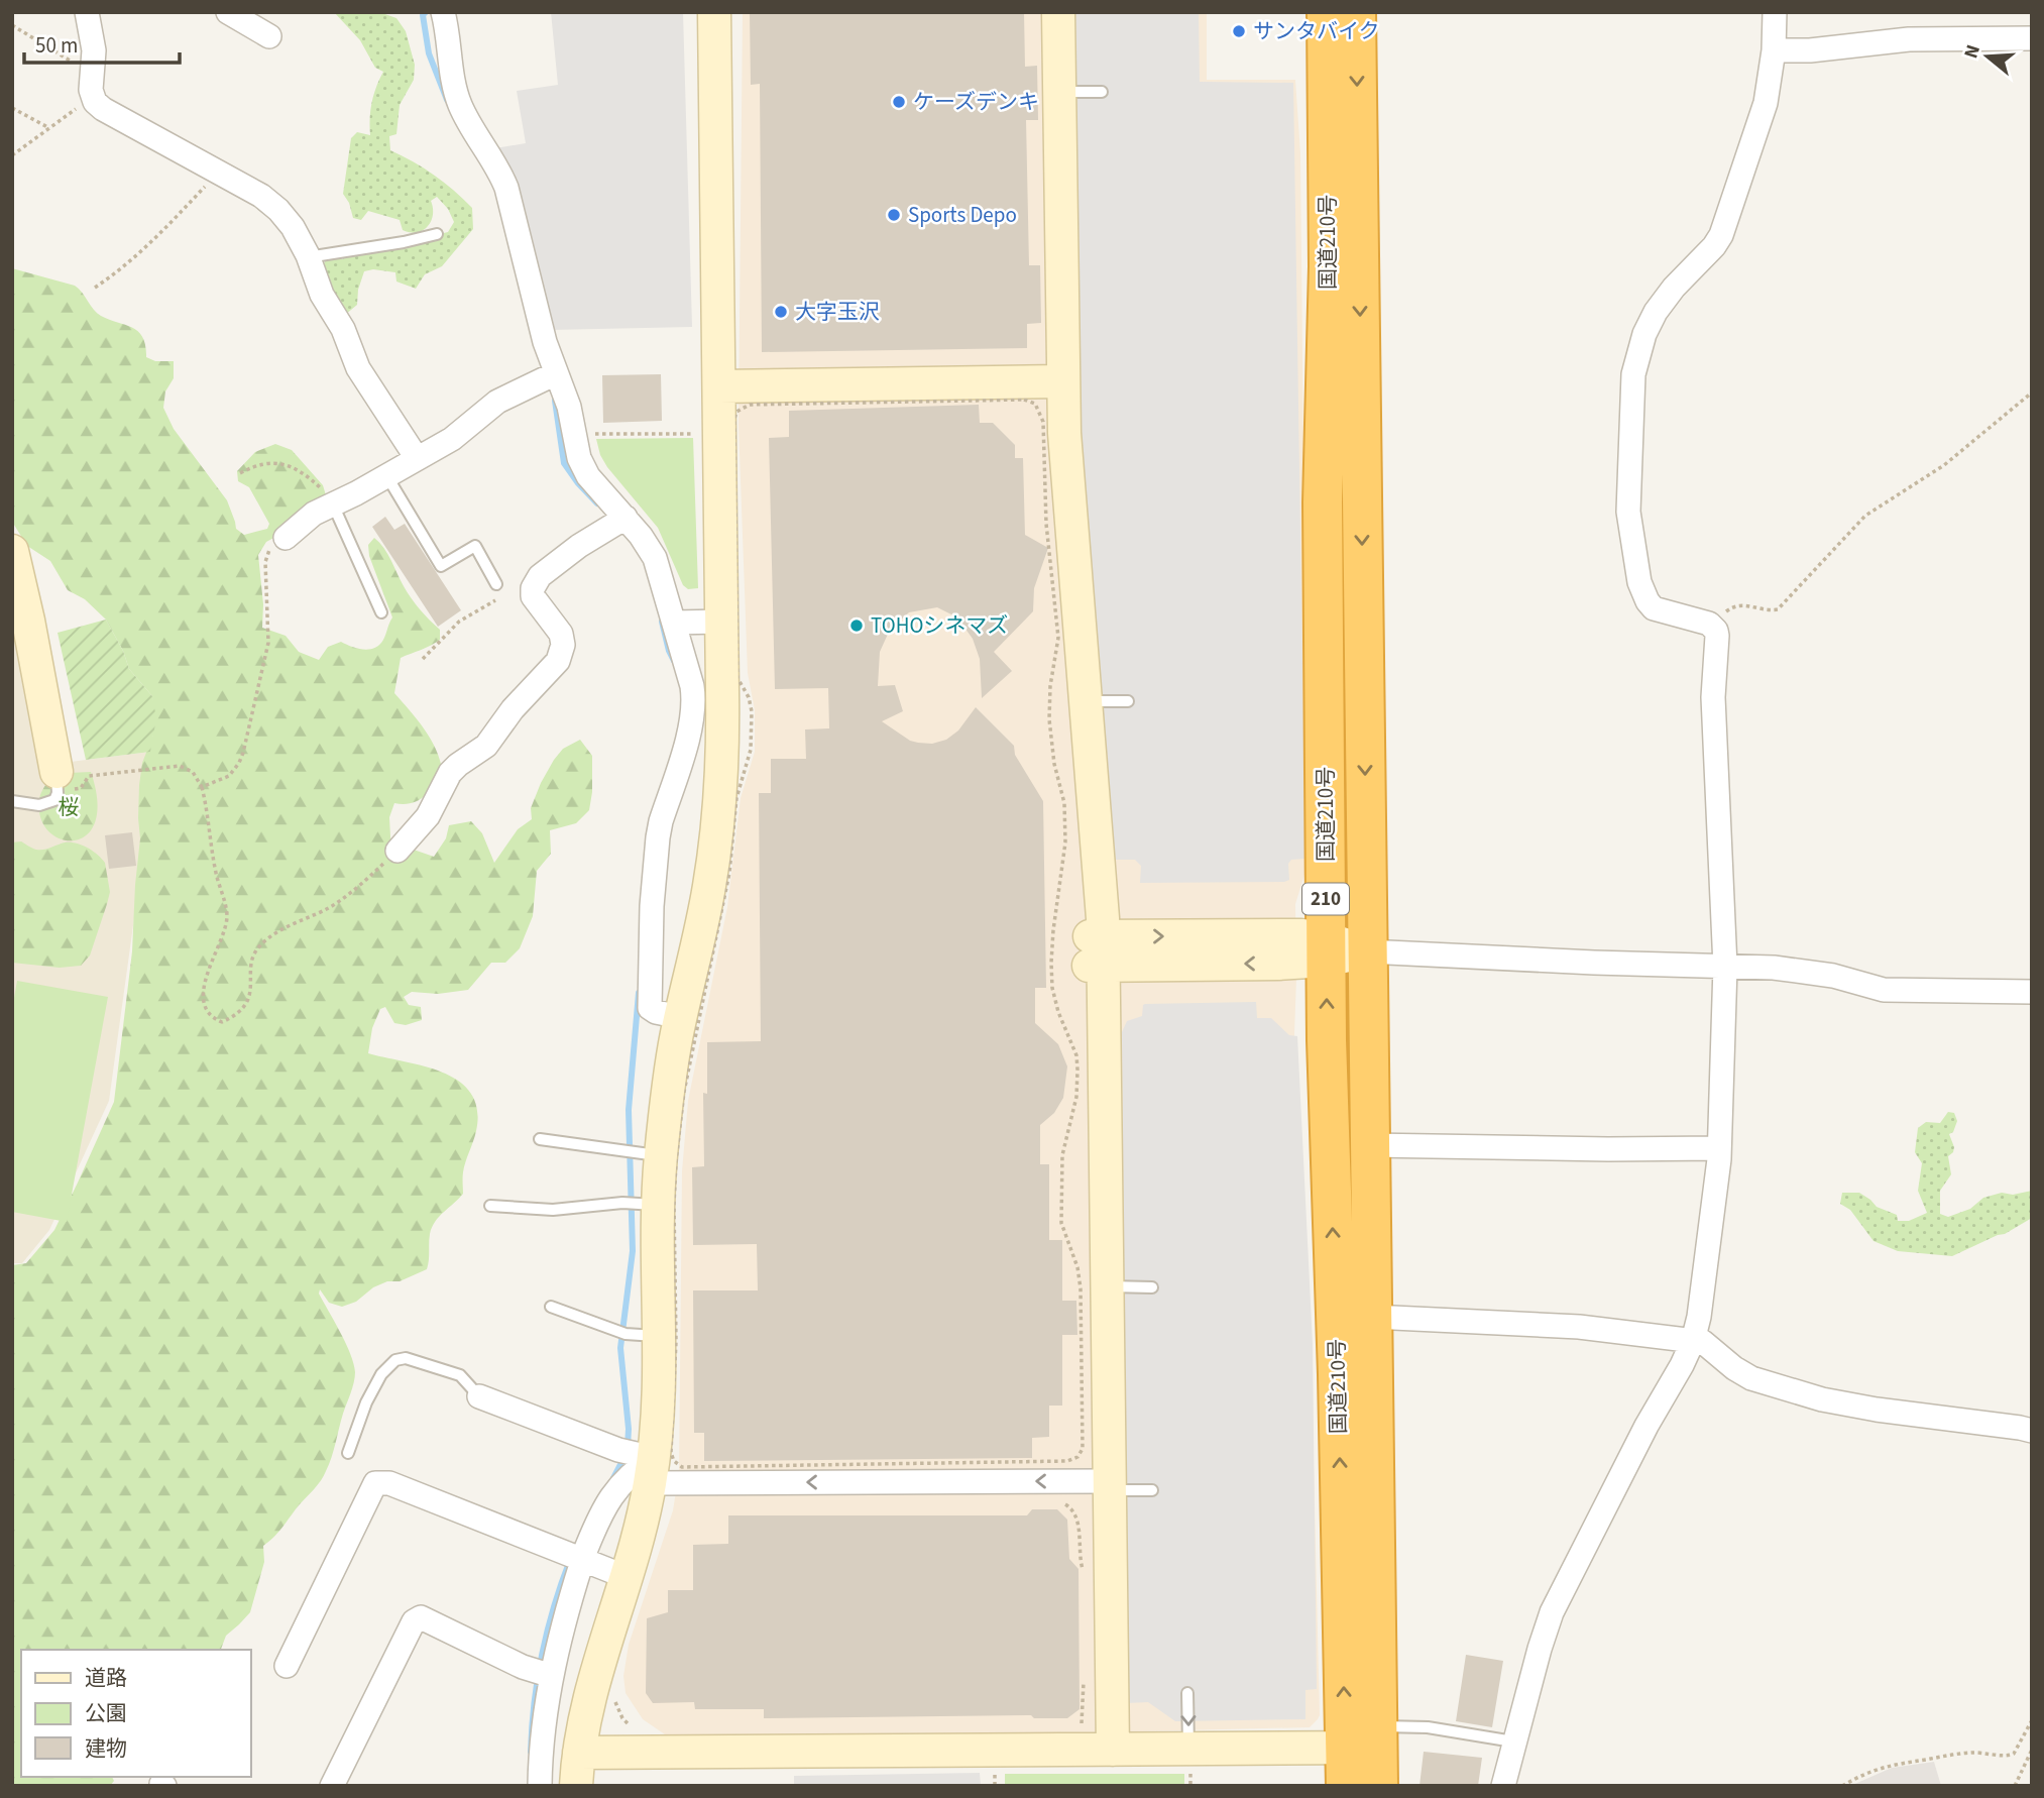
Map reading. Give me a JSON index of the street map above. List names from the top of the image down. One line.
{"streets":{"highway":["国道210号","210"]},"parks":["桜"],"places":["サンタバイク","ケーズデンキ","Sports Depo","大字玉沢","TOHOシネマズ"],"legend":["道路","公園","建物"],"scale_bar":"50 m","north":"left"}
